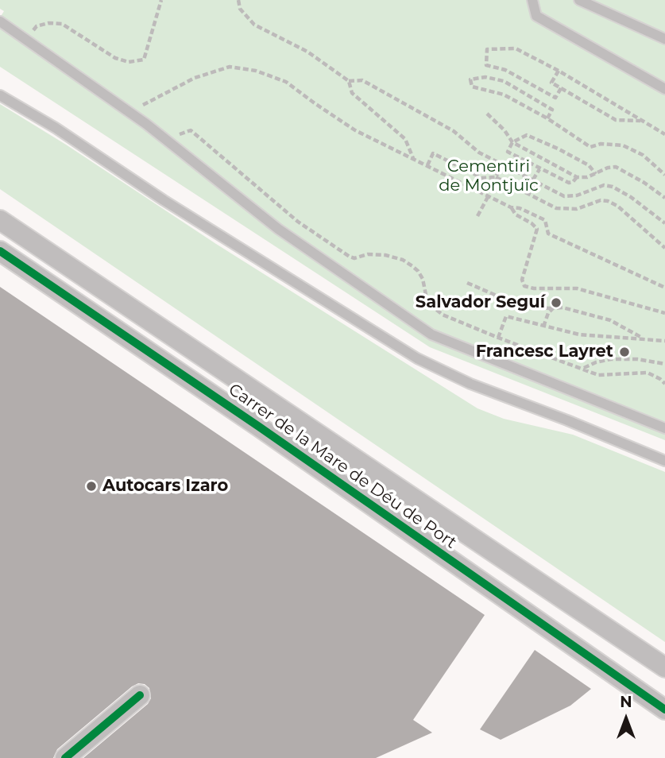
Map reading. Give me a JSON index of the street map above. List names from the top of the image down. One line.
{"streets":{"street":["Carrer de la Mare de Déu de Port"]},"parks":["Cementiri de Montjuïc"],"places":["Salvador Seguí","Francesc Layret","Autocars Izaro"],"north":"top"}
